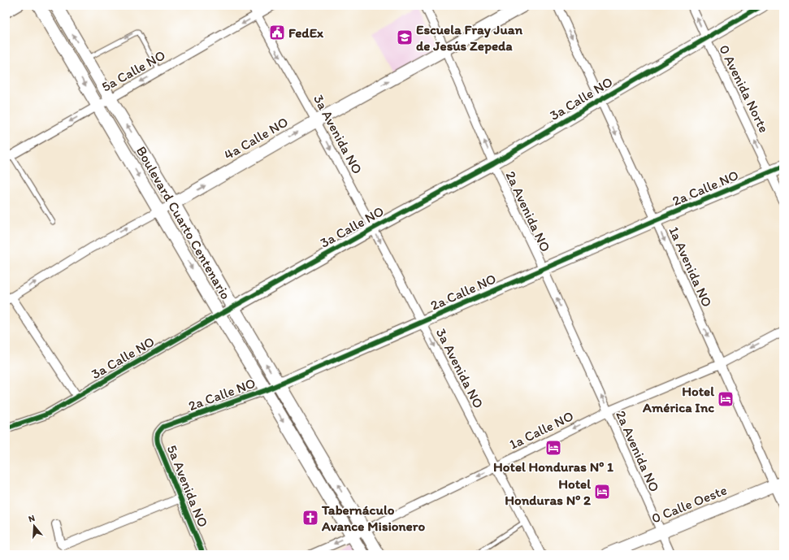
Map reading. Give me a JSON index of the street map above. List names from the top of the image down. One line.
{"streets":{"street":["5a Calle NO","0 Avenida Norte","3a Calle NO","3a Avenida NO","4a Calle NO","2a Calle NO","2a Avenida NO","Boulevard Cuarto Centenario","1a Avenida NO","1a Calle NO","5a Avenida NO","0 Calle Oeste"]},"crossings":[["5a Calle NO","3a Avenida NO"],["5a Calle NO","Boulevard Cuarto Centenario"],["0 Avenida Norte","3a Calle NO"],["0 Avenida Norte","2a Calle NO"],["3a Calle NO","3a Avenida NO"],["3a Calle NO","2a Avenida NO"],["3a Calle NO","Boulevard Cuarto Centenario"],["3a Calle NO","1a Avenida NO"],["3a Avenida NO","4a Calle NO"],["3a Avenida NO","2a Calle NO"],["3a Avenida NO","1a Calle NO"],["4a Calle NO","2a Avenida NO"],["4a Calle NO","Boulevard Cuarto Centenario"],["2a Calle NO","2a Avenida NO"],["2a Calle NO","Boulevard Cuarto Centenario"],["2a Calle NO","1a Avenida NO"],["2a Calle NO","5a Avenida NO"],["2a Avenida NO","1a Calle NO"],["2a Avenida NO","0 Calle Oeste"],["Boulevard Cuarto Centenario","1a Calle NO"],["1a Avenida NO","1a Calle NO"],["1a Avenida NO","0 Calle Oeste"]],"one_way":["5a Calle NO","0 Avenida Norte","3a Avenida NO","4a Calle NO","2a Avenida NO","1a Avenida NO","1a Calle NO"],"places":{"public building":["FedEx"],"school or university":["Escuela Fray Juan de Jesús Zepeda"],"hotel":["Hotel América Inc","Hotel Honduras Nº 1","Hotel Honduras Nº 2"],"church":["Tabernáculo Avance Misionero"]},"north":"top"}
